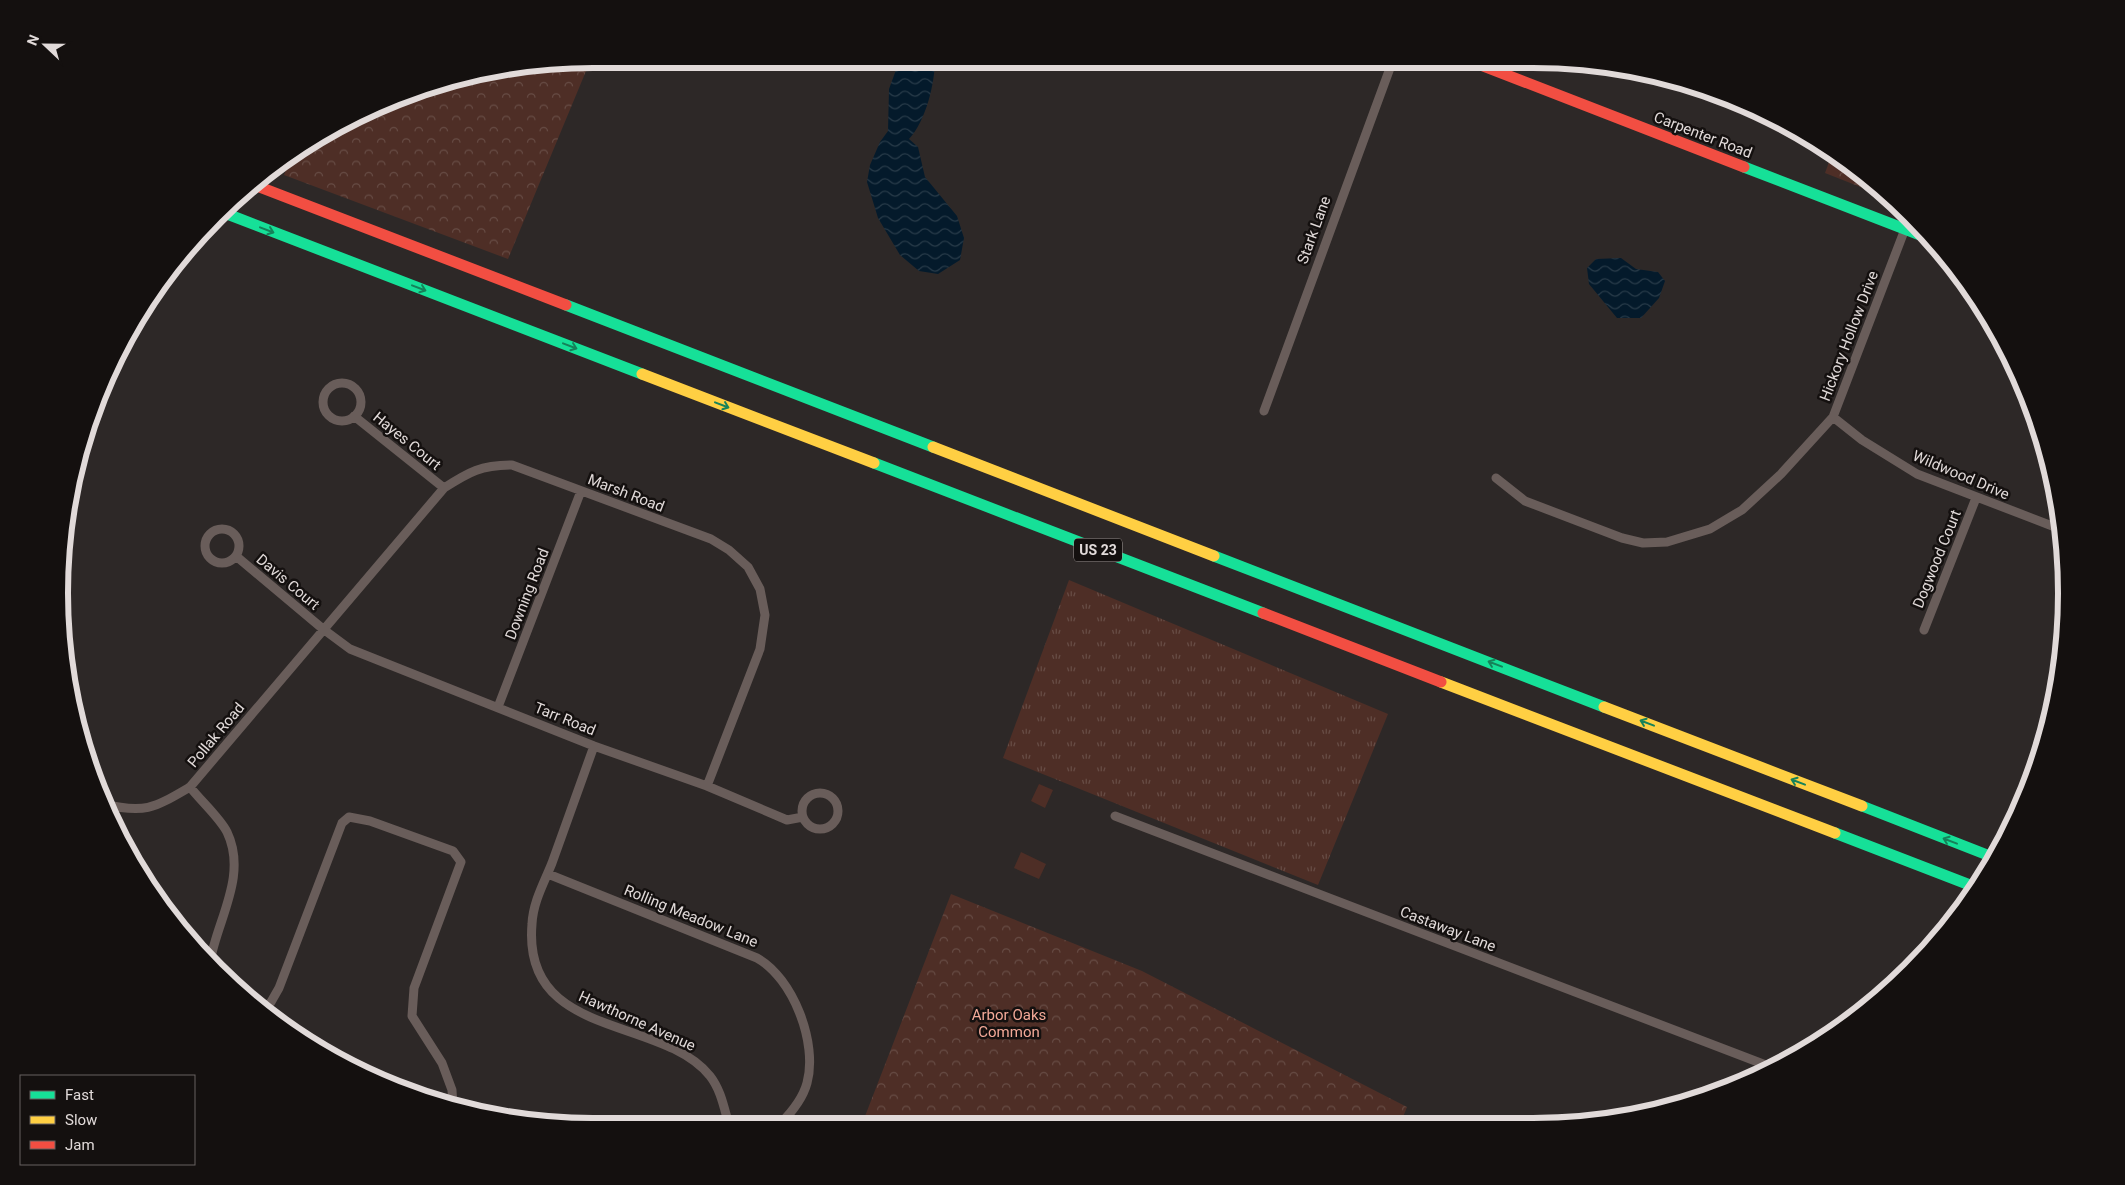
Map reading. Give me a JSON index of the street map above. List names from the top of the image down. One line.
{"streets":{"main road":["Carpenter Road","US 23"],"street":["Stark Lane","Hickory Hollow Drive","Hayes Court","Wildwood Drive","Marsh Road","Dogwood Court","Davis Court","Downing Road","Tarr Road","Pollak Road","Rolling Meadow Lane","Castaway Lane","Hawthorne Avenue"]},"crossings":[["Carpenter Road","Hickory Hollow Drive"],["Hickory Hollow Drive","Wildwood Drive"],["Hayes Court","Marsh Road"],["Wildwood Drive","Dogwood Court"],["Marsh Road","Davis Court"],["Marsh Road","Downing Road"],["Marsh Road","Tarr Road"],["Marsh Road","Pollak Road"],["Davis Court","Tarr Road"],["Davis Court","Pollak Road"],["Downing Road","Tarr Road"],["Tarr Road","Pollak Road"],["Tarr Road","Hawthorne Avenue"],["Rolling Meadow Lane","Hawthorne Avenue"]],"parks":["Arbor Oaks Common"],"legend":["Fast","Slow","Jam"],"north":"left"}
